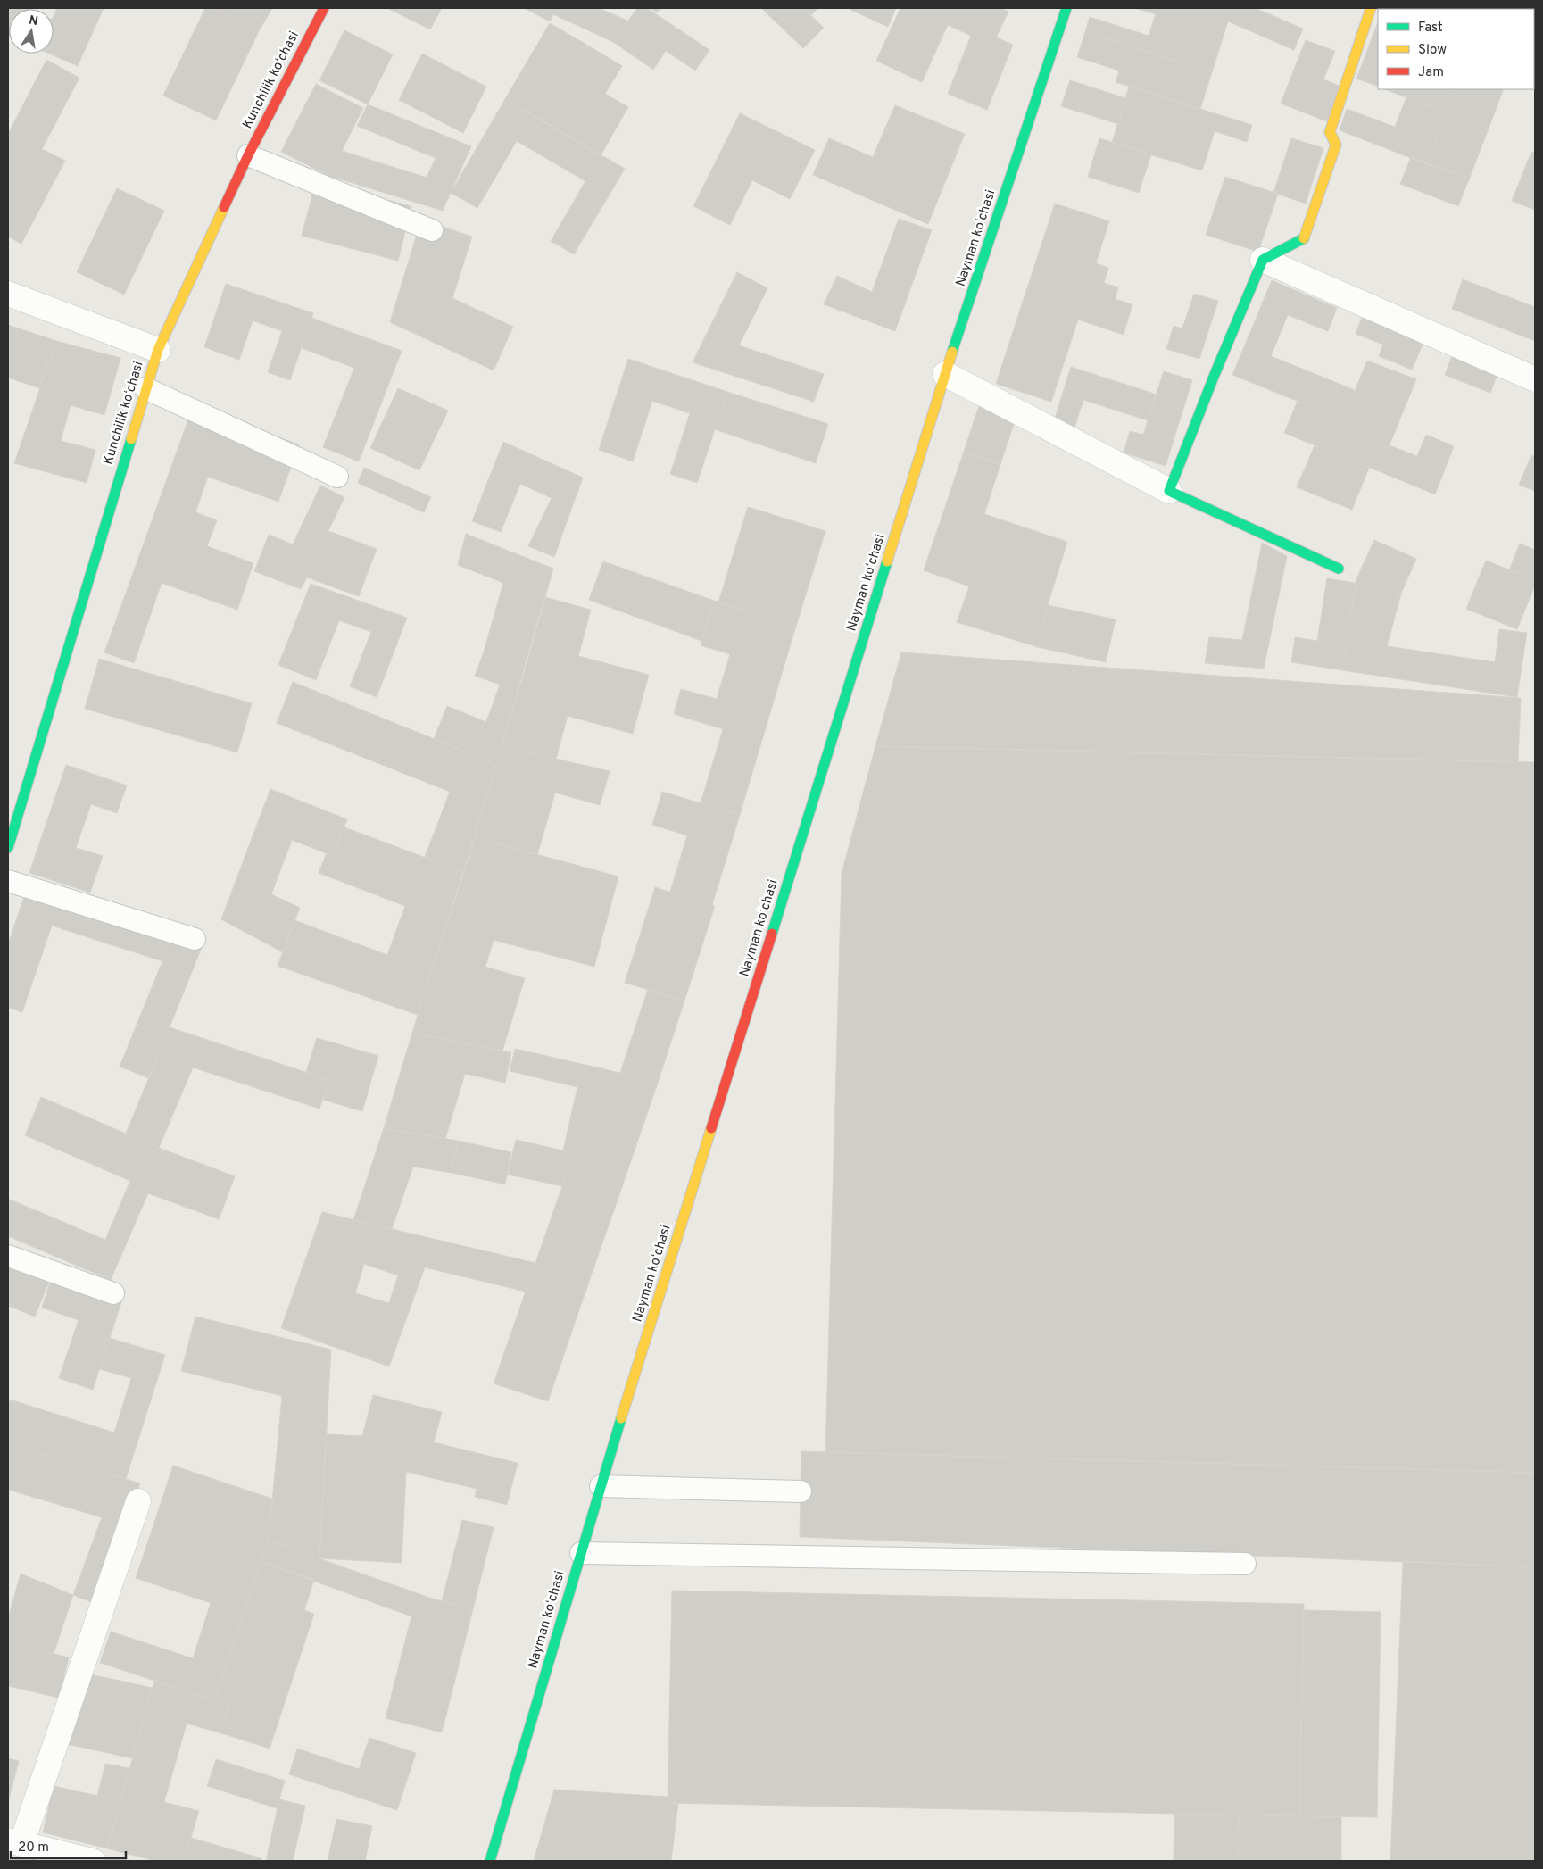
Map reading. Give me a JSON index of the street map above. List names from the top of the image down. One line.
{"streets":{"main road":["Kunchilik koʻchasi","Nayman koʻchasi"]},"legend":["Fast","Slow","Jam"],"scale_bar":"20 m","north":"top"}
